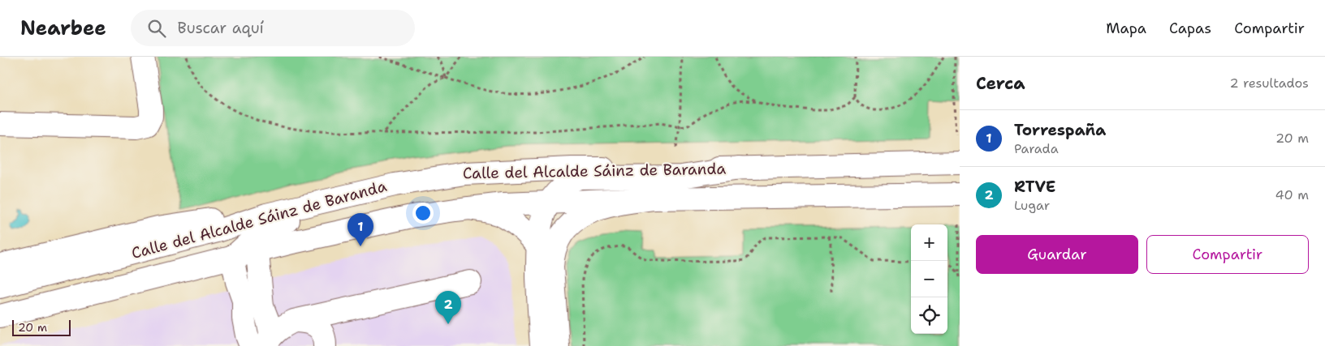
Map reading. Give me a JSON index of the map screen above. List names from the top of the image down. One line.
{"streets":{"main road":["Calle del Alcalde Sáinz de Baranda"]},"scale_bar":"20 m","page":{"header":"Nearbee","search":"Buscar aquí","nav":["Mapa","Capas","Compartir"],"heading":["Cerca","2 resultados"],"list":[{"mark":"1","name":"Torrespaña","note":"Parada","value":"20 m"},{"mark":"2","name":"RTVE","note":"Lugar","value":"40 m"}],"pins":["1","2"],"buttons":["Guardar","Compartir"],"map_buttons":["+","−"],"scale":"20 m"}}
